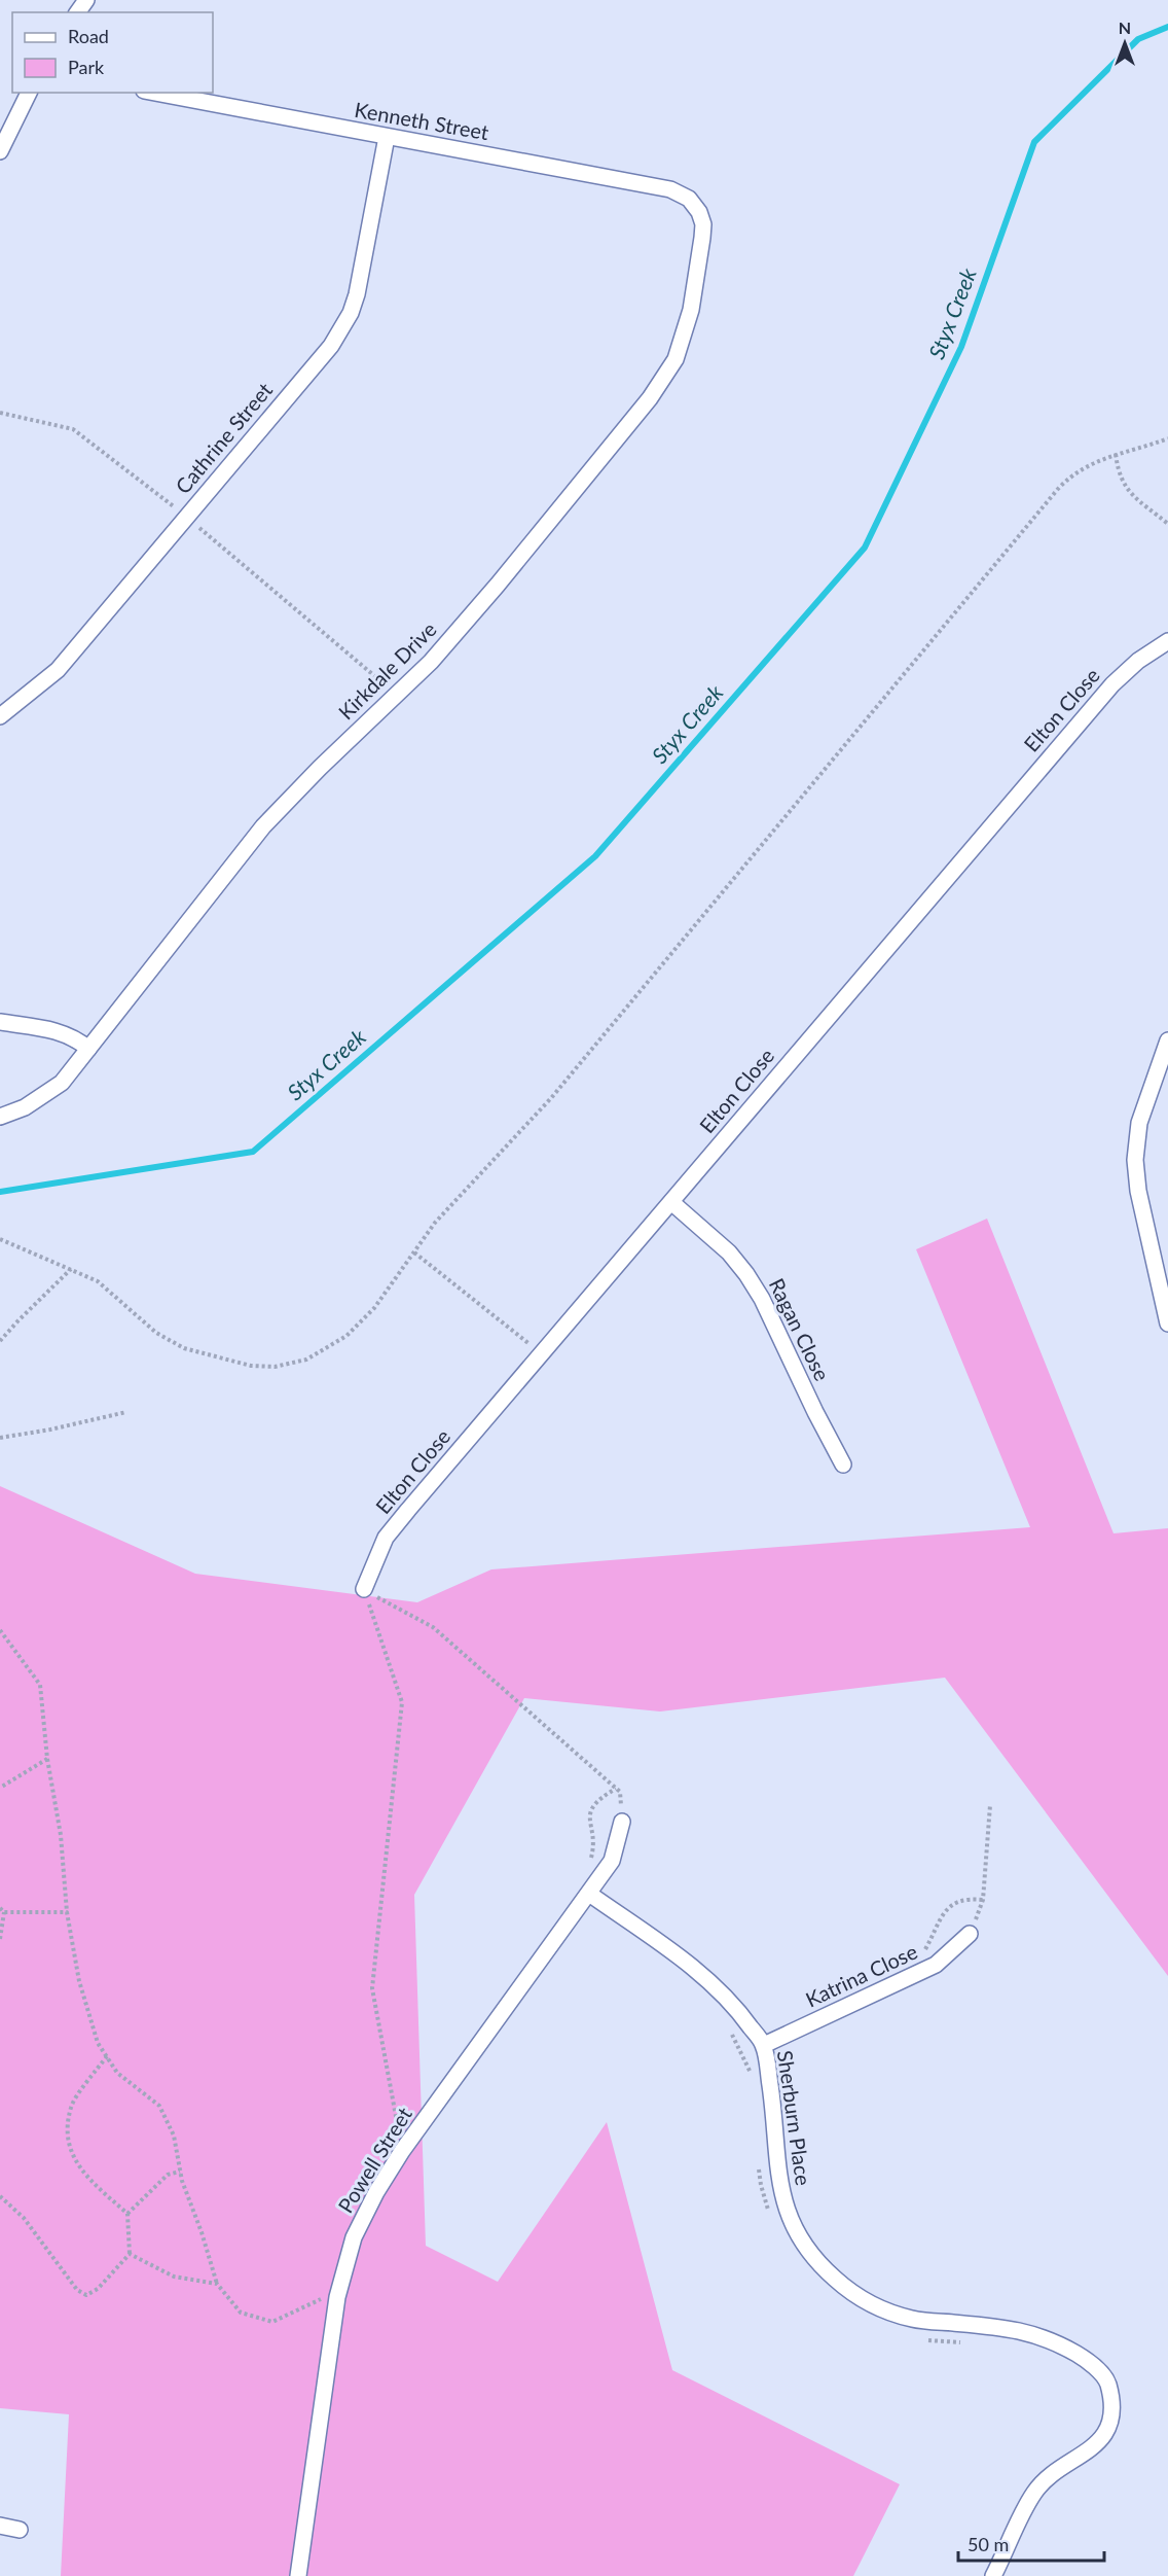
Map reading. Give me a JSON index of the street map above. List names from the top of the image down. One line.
{"streets":{"street":["Kenneth Street","Cathrine Street","Kirkdale Drive","Elton Close","Ragan Close","Katrina Close","Sherburn Place","Powell Street"]},"crossings":[["Kenneth Street","Cathrine Street"],["Kenneth Street","Kirkdale Drive"],["Elton Close","Ragan Close"],["Katrina Close","Sherburn Place"],["Sherburn Place","Powell Street"]],"water":["Styx Creek"],"legend":["Road","Park"],"scale_bar":"50 m","north":"top"}
